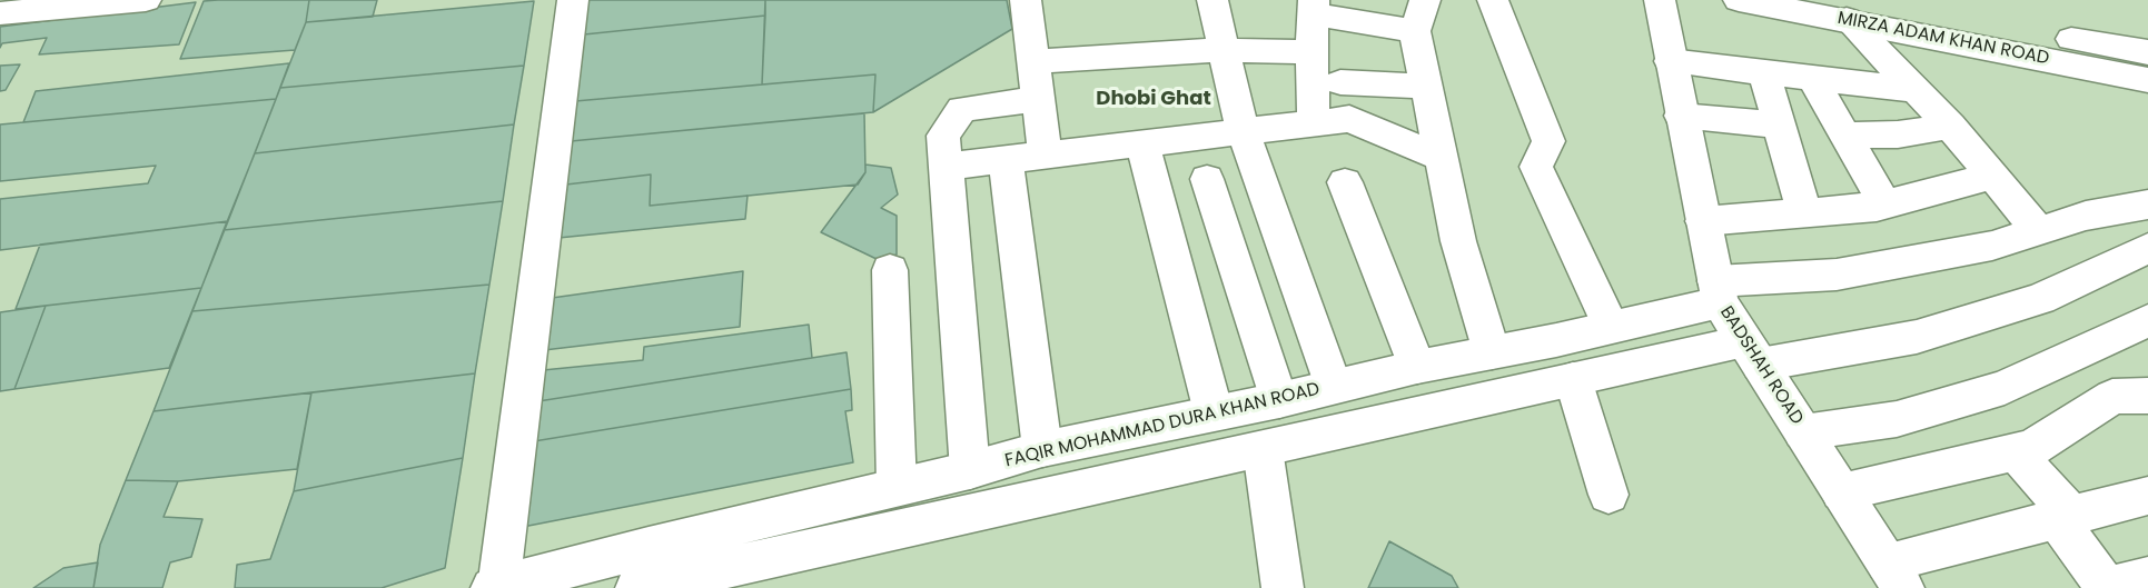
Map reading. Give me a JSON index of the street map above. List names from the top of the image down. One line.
{"streets":{"main road":["MIRZA ADAM KHAN ROAD","BADSHAH ROAD","FAQIR MOHAMMAD DURA KHAN ROAD"]},"crossings":[["BADSHAH ROAD","FAQIR MOHAMMAD DURA KHAN ROAD"]],"districts":["Dhobi Ghat"]}
